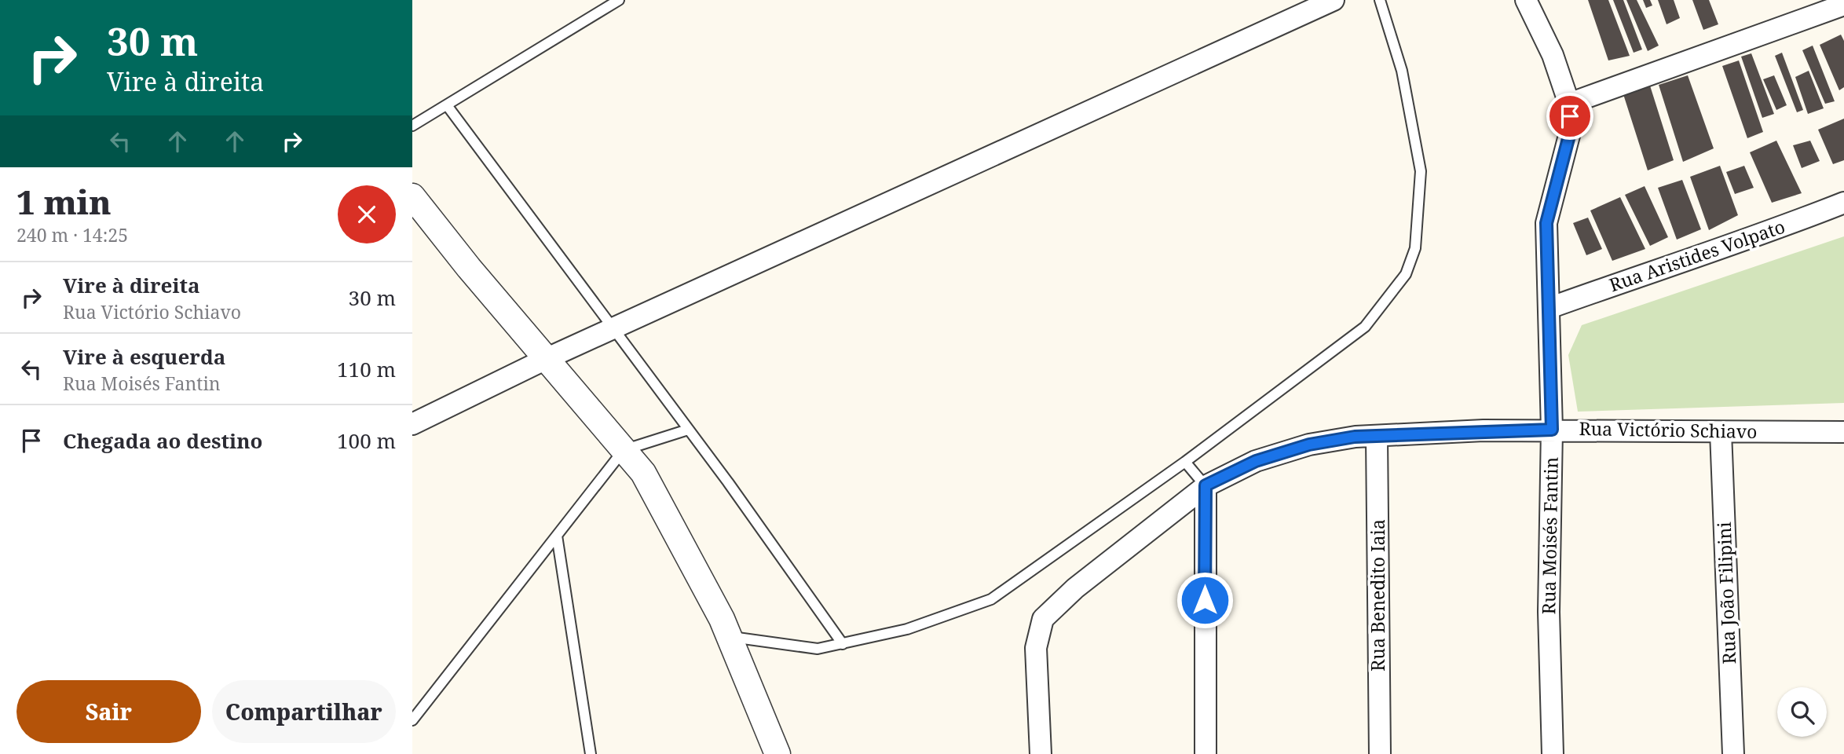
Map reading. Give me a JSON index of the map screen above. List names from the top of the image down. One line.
{"streets":{"street":["Rua Aristides Volpato","Rua Victório Schiavo","Rua Moisés Fantin","Rua João Filipini","Rua Benedito Iaia"]},"crossings":[["Rua Aristides Volpato","Rua Moisés Fantin"],["Rua Victório Schiavo","Rua Moisés Fantin"],["Rua Victório Schiavo","Rua João Filipini"],["Rua Victório Schiavo","Rua Benedito Iaia"]],"page":{"turn":["30 m","Vire à direita"],"heading":["1 min","240 m · 14:25"],"list":[{"name":"Vire à direita","note":"Rua Victório Schiavo","value":"30 m"},{"name":"Vire à esquerda","note":"Rua Moisés Fantin","value":"110 m"},{"name":"Chegada ao destino","value":"100 m"}],"buttons":["Sair","Compartilhar"]}}
